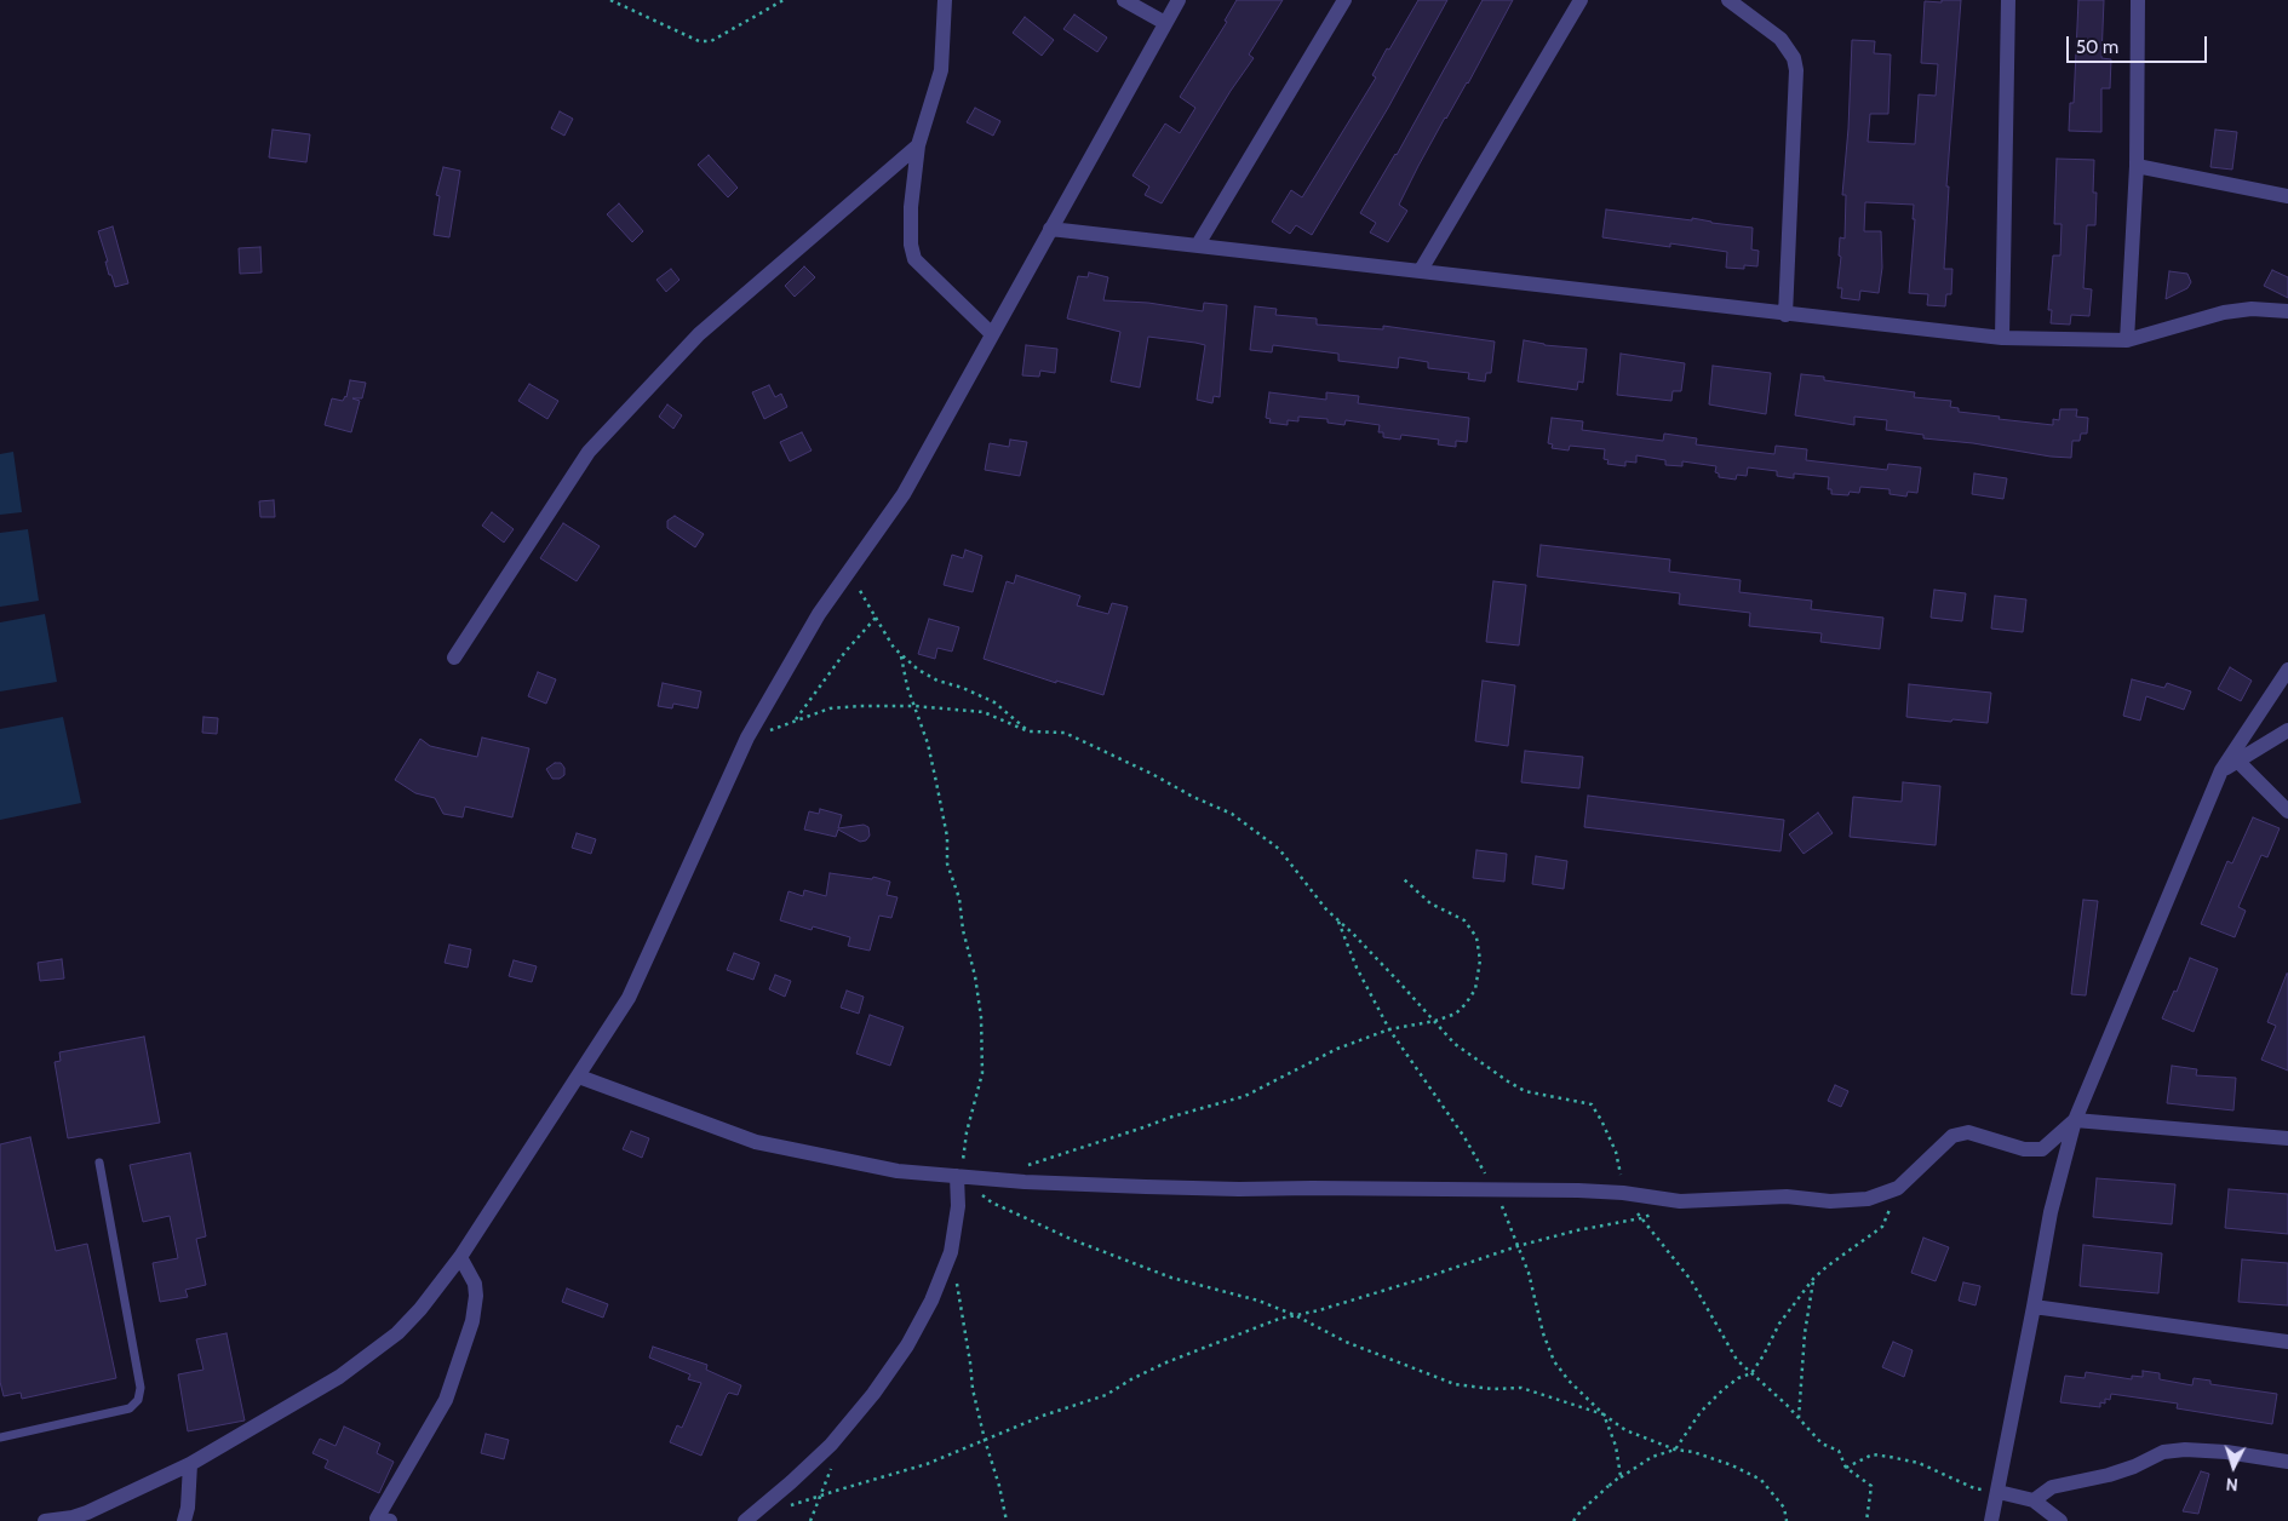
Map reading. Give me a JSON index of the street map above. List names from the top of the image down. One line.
{"scale_bar":"50 m","north":"bottom"}
